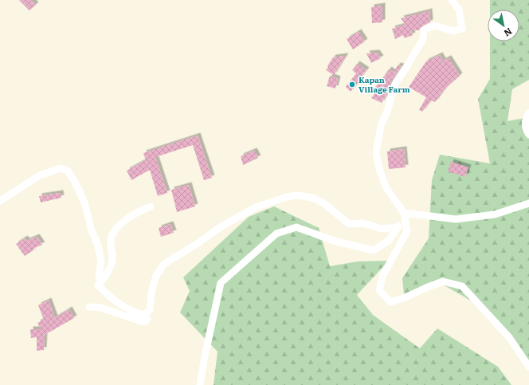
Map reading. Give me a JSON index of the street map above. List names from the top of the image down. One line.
{"places":["Kapan Village Farm"],"north":"bottom right"}
